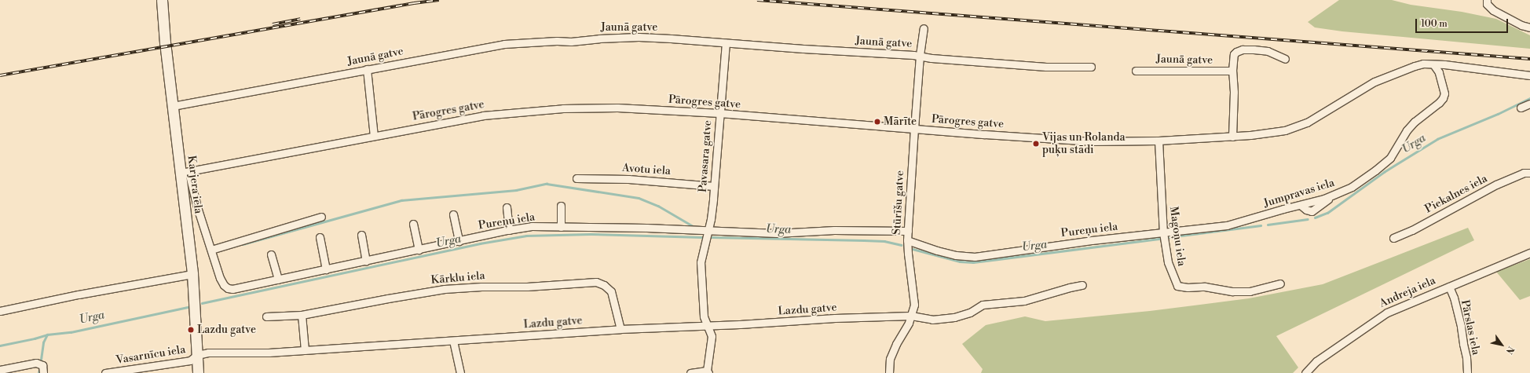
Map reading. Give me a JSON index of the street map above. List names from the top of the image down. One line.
{"streets":{"street":["Jaunā gatve","Pārogres gatve","Pavasara gatve","Avotu iela","Karjera iela","Jumpravas iela","Piekalnes iela","Stūrīšu gatve","Pureņu iela","Magoņu iela","Kārklu iela","Andreja iela","Lazdu gatve","Pārslas iela","Vasarnīcu iela"]},"crossings":[["Jaunā gatve","Pavasara gatve"],["Jaunā gatve","Karjera iela"],["Jaunā gatve","Stūrīšu gatve"],["Pārogres gatve","Pavasara gatve"],["Pārogres gatve","Karjera iela"],["Pārogres gatve","Stūrīšu gatve"],["Pārogres gatve","Magoņu iela"],["Pavasara gatve","Avotu iela"],["Pavasara gatve","Pureņu iela"],["Pavasara gatve","Lazdu gatve"],["Karjera iela","Lazdu gatve"],["Karjera iela","Vasarnīcu iela"],["Jumpravas iela","Pureņu iela"],["Jumpravas iela","Magoņu iela"],["Stūrīšu gatve","Pureņu iela"],["Stūrīšu gatve","Lazdu gatve"],["Pureņu iela","Magoņu iela"],["Kārklu iela","Lazdu gatve"],["Andreja iela","Pārslas iela"],["Lazdu gatve","Vasarnīcu iela"]],"water":["Urga"],"places":["Mārīte","Vijas un Rolanda puķu stādi","Lazdu gatve"],"scale_bar":"100 m","north":"bottom right"}
